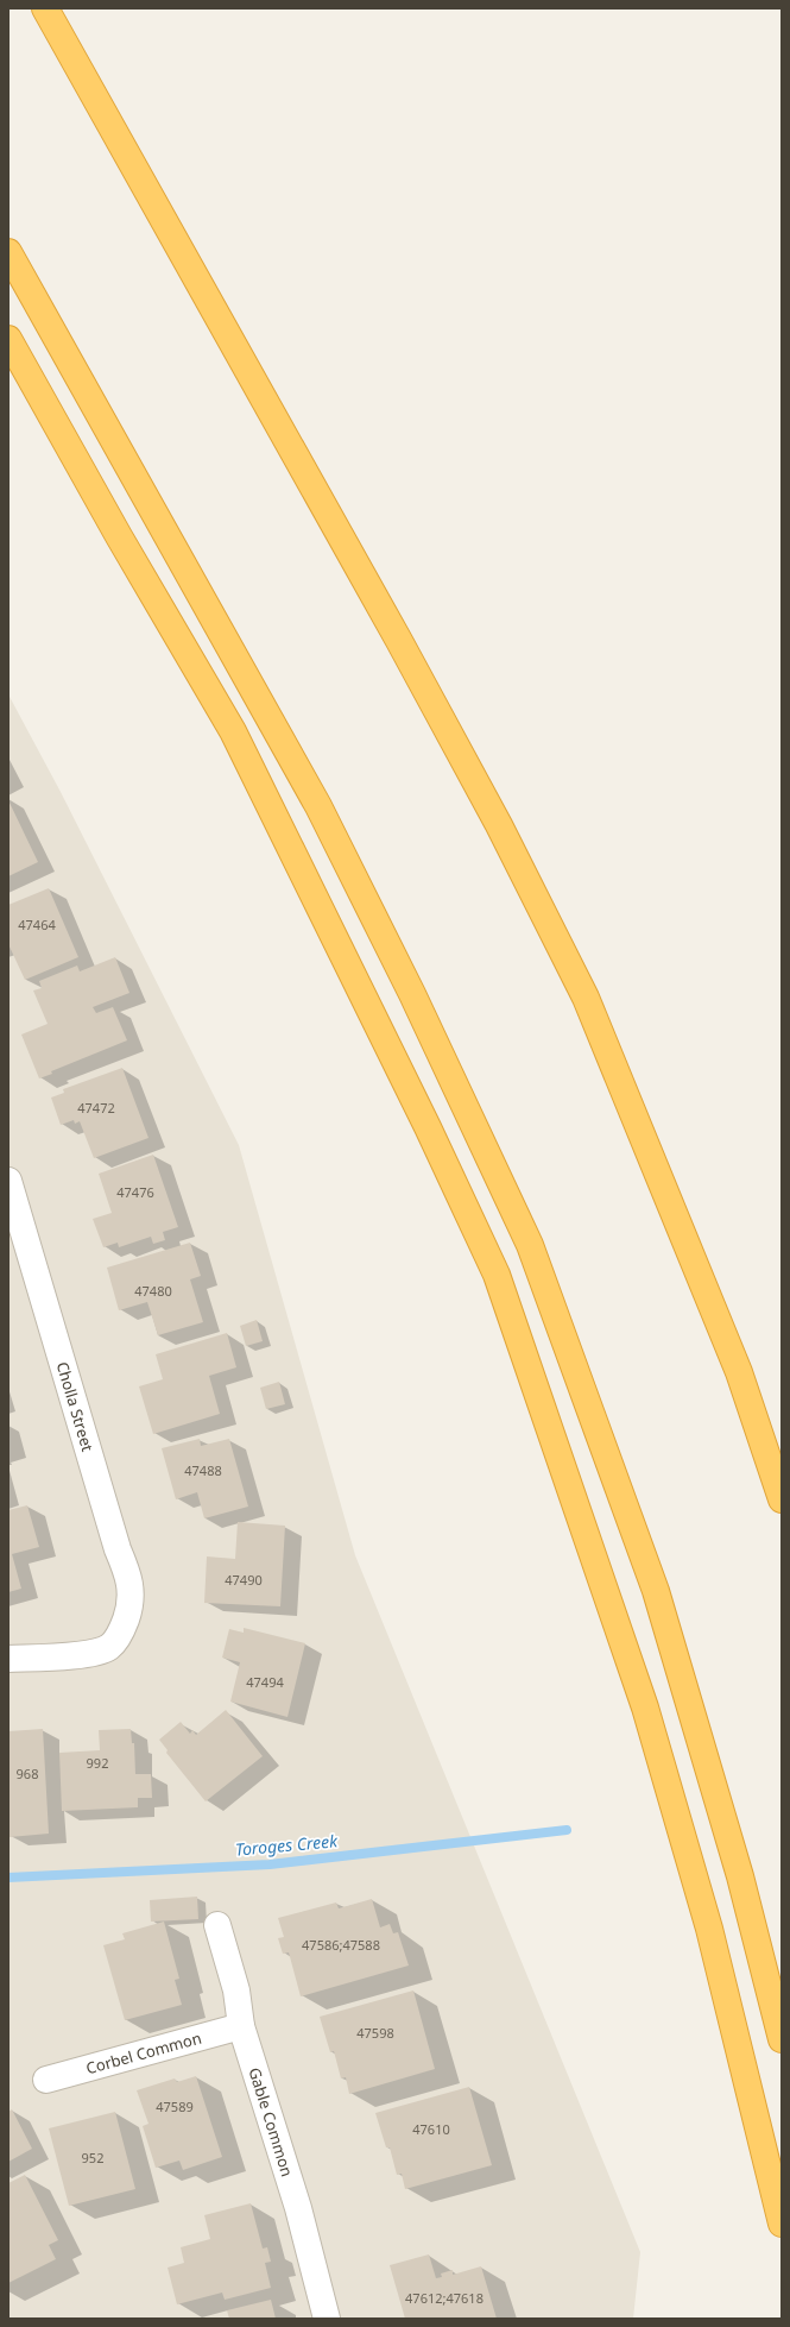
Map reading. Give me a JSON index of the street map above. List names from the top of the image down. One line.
{"streets":{"street":["Cholla Street","Corbel Common","Gable Common"]},"crossings":[["Corbel Common","Gable Common"]],"water":["Toroges Creek"],"house_numbers":["47464","47472","47476","47480","47488","47490","47494","992","968","47586;47588","47598","47589","47610","952","47612;47618"]}
